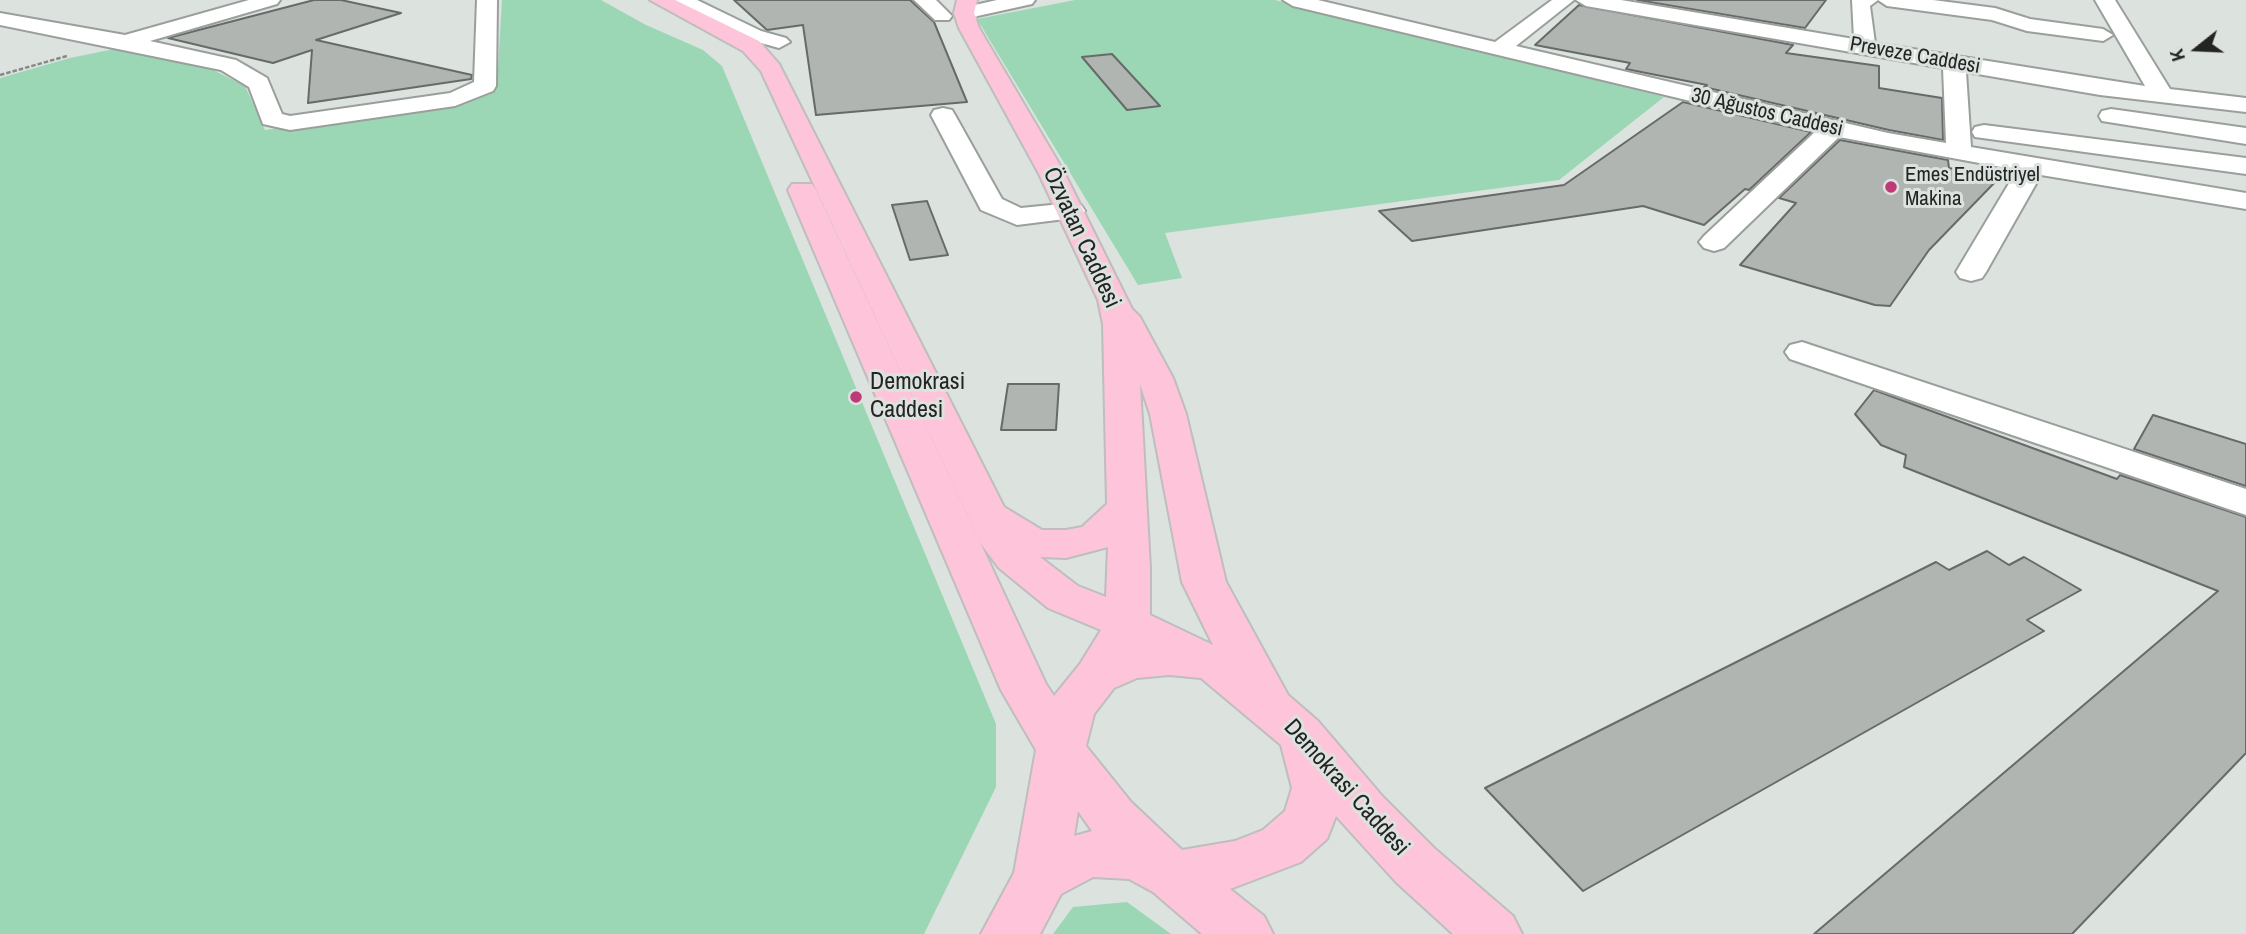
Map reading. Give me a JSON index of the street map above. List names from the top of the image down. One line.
{"streets":{"main road":["Özvatan Caddesi","Demokrasi Caddesi"],"street":["Preveze Caddesi","30 Ağustos Caddesi"]},"crossings":[["Özvatan Caddesi","Demokrasi Caddesi"]],"places":["Emes Endüstriyel Makina","Demokrasi Caddesi"],"north":"left"}
